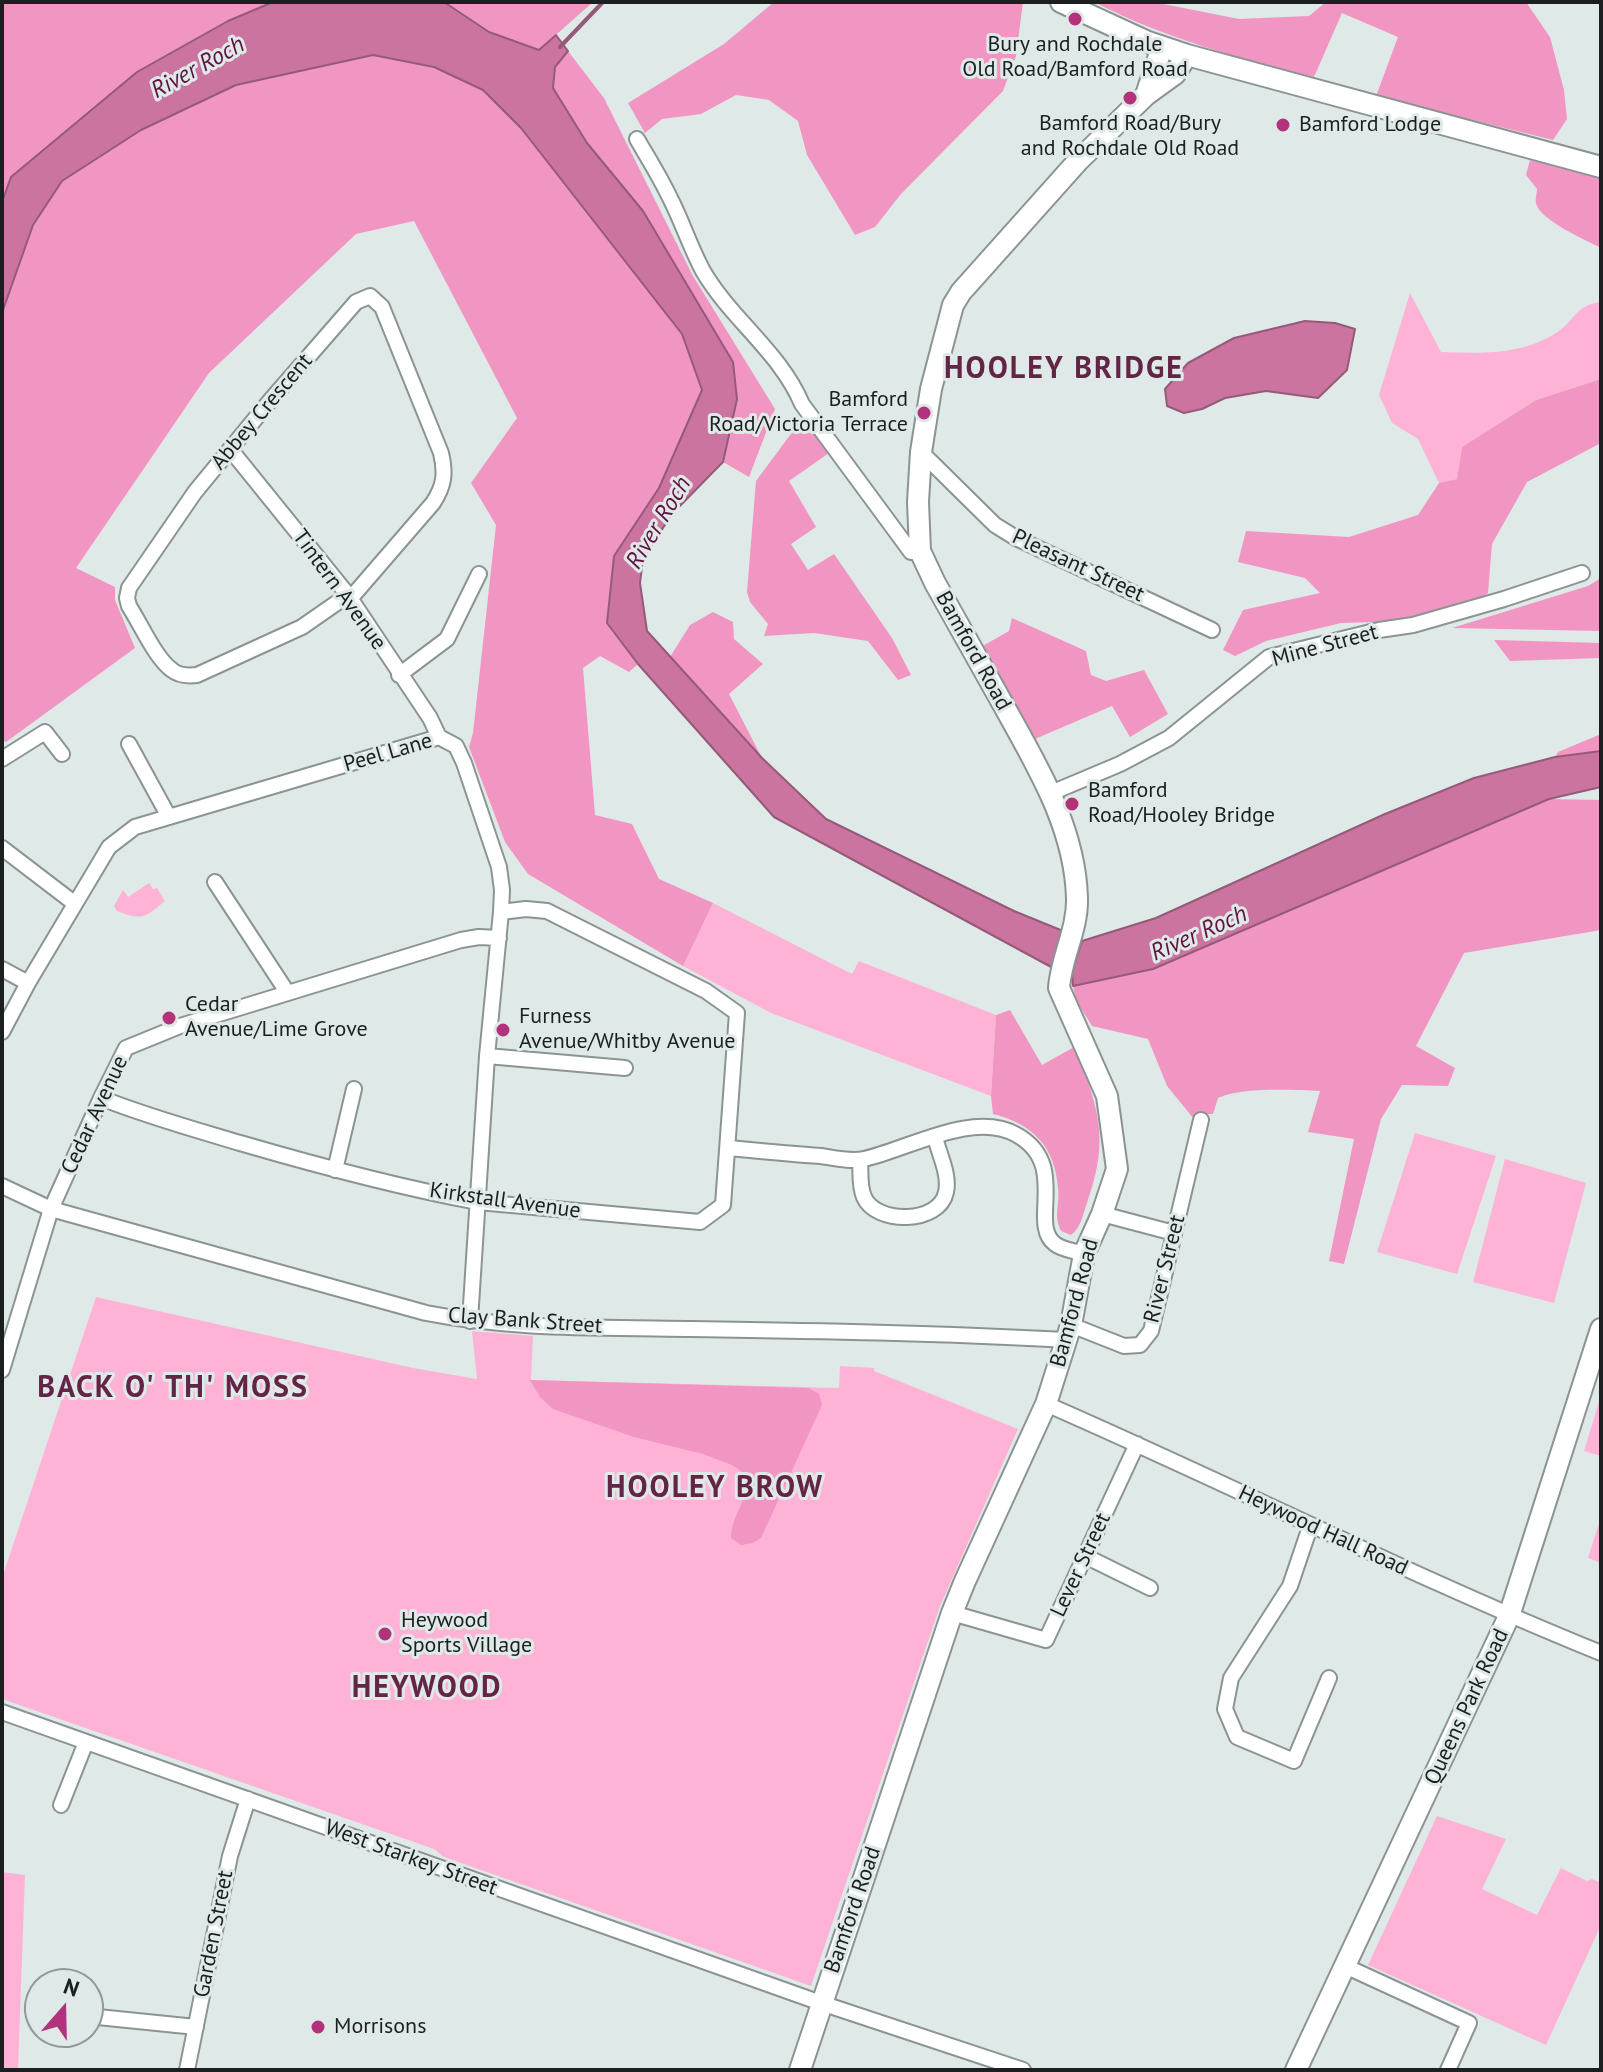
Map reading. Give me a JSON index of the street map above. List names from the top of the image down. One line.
{"streets":{"street":["Abbey Crescent","Pleasant Street","Tintern Avenue","Mine Street","Bamford Road","Peel Lane","Cedar Avenue","Kirkstall Avenue","River Street","Clay Bank Street","Heywood Hall Road","Lever Street","Queens Park Road","West Starkey Street","Garden Street"]},"crossings":[["Abbey Crescent","Tintern Avenue"],["Pleasant Street","Bamford Road"],["Tintern Avenue","Peel Lane"],["Mine Street","Bamford Road"],["Bamford Road","River Street"],["Bamford Road","Clay Bank Street"],["Bamford Road","Heywood Hall Road"],["Bamford Road","Lever Street"],["Bamford Road","West Starkey Street"],["Peel Lane","Cedar Avenue"],["Peel Lane","Kirkstall Avenue"],["Peel Lane","Clay Bank Street"],["Cedar Avenue","Kirkstall Avenue"],["Cedar Avenue","Clay Bank Street"],["River Street","Clay Bank Street"],["Heywood Hall Road","Lever Street"],["Heywood Hall Road","Queens Park Road"],["West Starkey Street","Garden Street"]],"districts":["HOOLEY BRIDGE","BACK O' TH' MOSS","HOOLEY BROW","HEYWOOD"],"water":["River Roch"],"places":["Bury and Rochdale Old Road/Bamford Road","Bamford Road/Bury and Rochdale Old Road","Bamford Lodge","Bamford Road/Victoria Terrace","Bamford Road/Hooley Bridge","Cedar Avenue/Lime Grove","Furness Avenue/Whitby Avenue","Heywood Sports Village","Morrisons"],"north":"top"}
